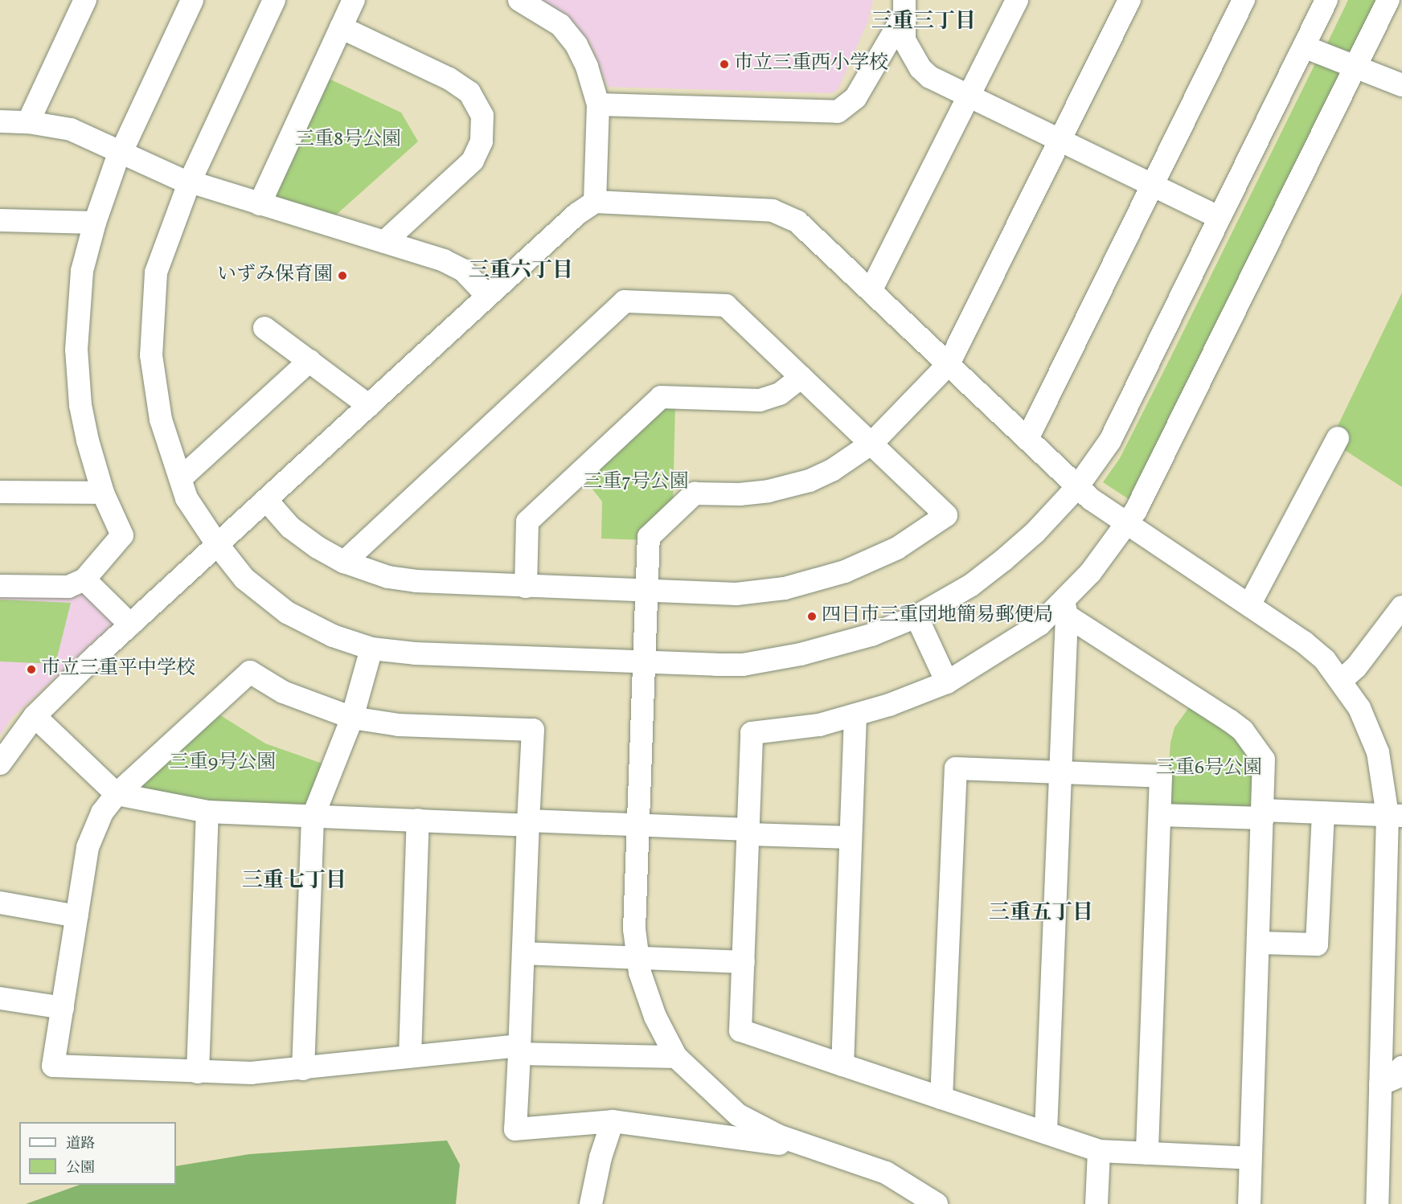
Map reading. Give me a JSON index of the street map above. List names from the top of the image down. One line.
{"districts":["三重三丁目","三重六丁目","三重七丁目","三重五丁目"],"parks":["三重8号公園","三重7号公園","三重9号公園","三重6号公園"],"places":["市立三重西小学校","いずみ保育園","四日市三重団地簡易郵便局","市立三重平中学校"],"legend":["道路","公園"]}
